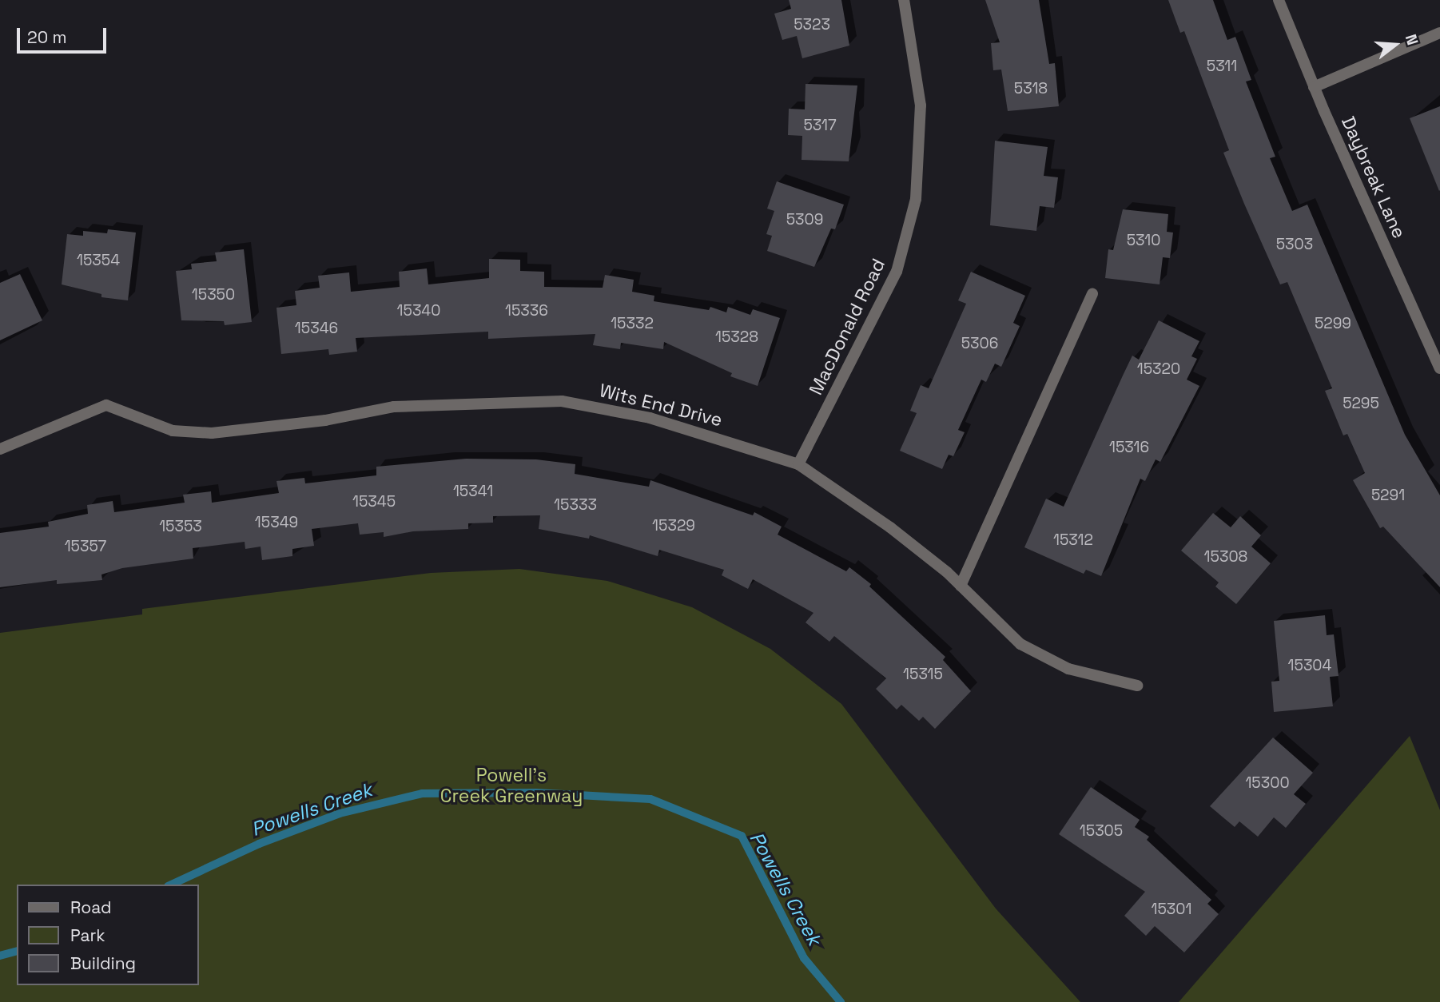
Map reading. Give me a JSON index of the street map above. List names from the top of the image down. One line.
{"streets":{"street":["Daybreak Lane","MacDonald Road","Wits End Drive"]},"crossings":[["MacDonald Road","Wits End Drive"]],"water":["Powells Creek"],"parks":["Powell's Creek Greenway"],"house_numbers":["5323","5311","5318","5317","5309","5310","5303","15354","15350","15340","15336","15332","5299","15346","15328","5306","15320","5295","15316","15341","5291","15345","15333","15349","15329","15353","15312","15357","15308","15304","15315","15300","15305","15301"],"legend":["Road","Park","Building"],"scale_bar":"20 m","north":"right"}
